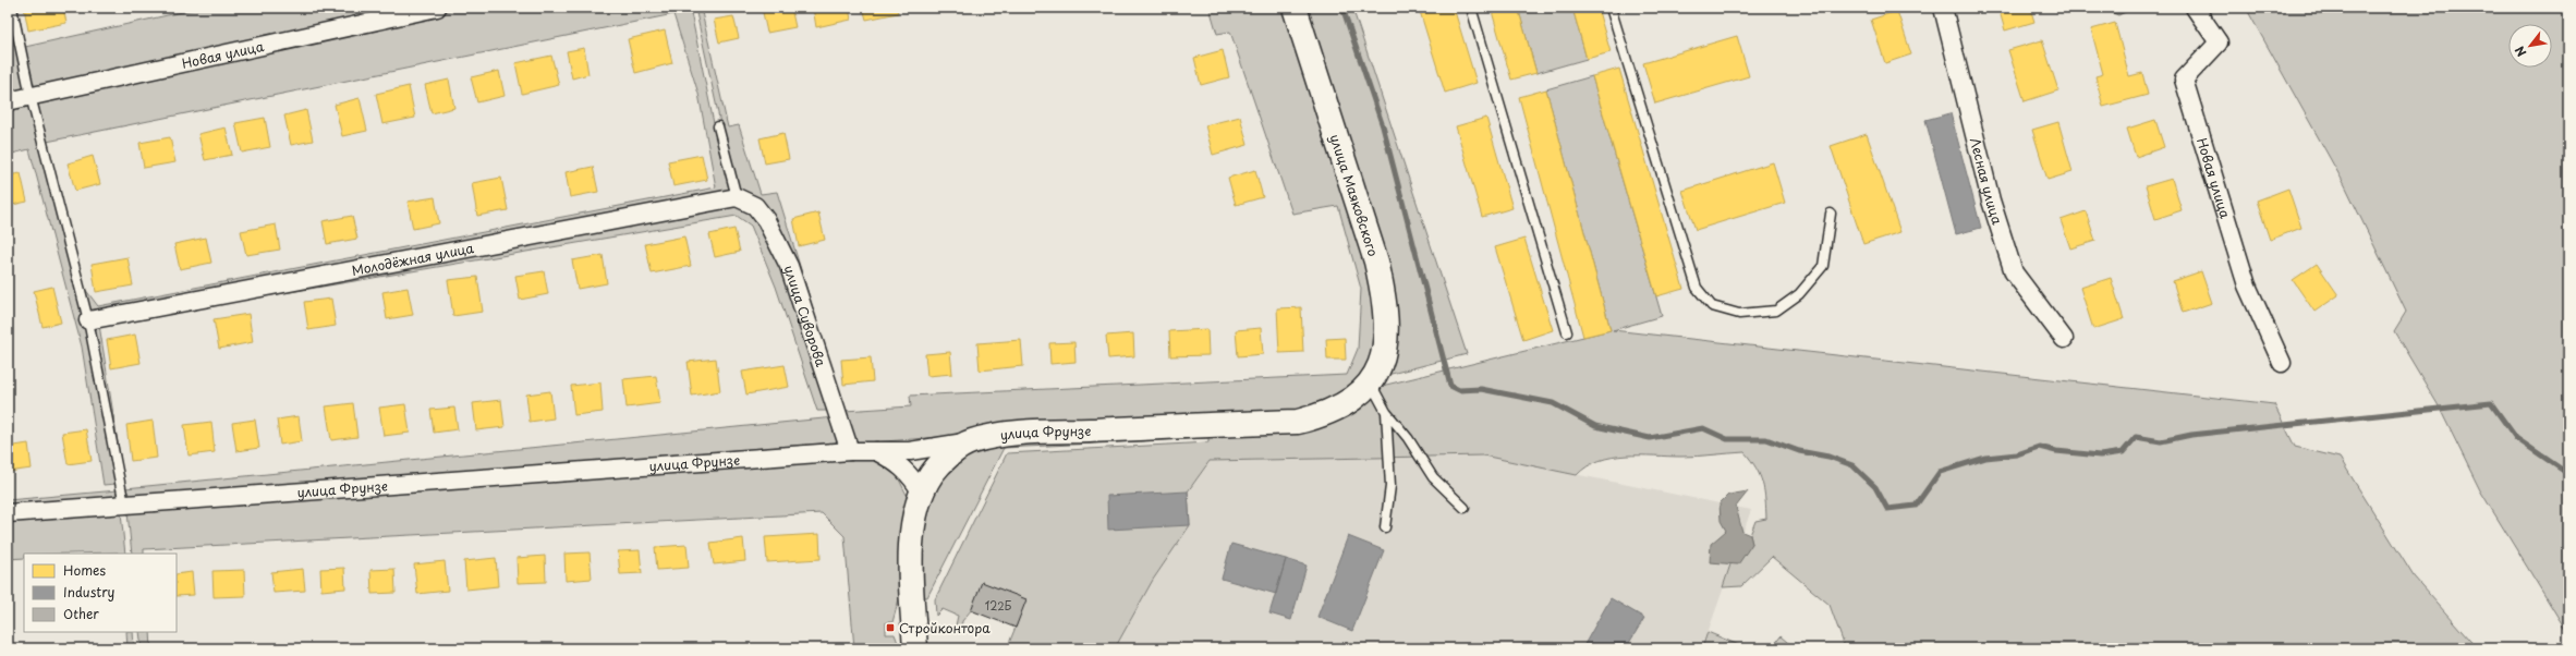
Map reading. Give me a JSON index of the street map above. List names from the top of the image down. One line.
{"streets":{"main road":["улица Маяковского","улица Фрунзе"],"street":["Новая улица","Лесная улица","Молодёжная улица","улица Суворова"]},"crossings":[["улица Маяковского","улица Фрунзе"],["Молодёжная улица","улица Суворова"],["улица Суворова","улица Фрунзе"]],"places":{"transit":["Стройконтора"]},"house_numbers":["122Б"],"legend":["Homes","Industry","Other"],"north":"bottom left"}
